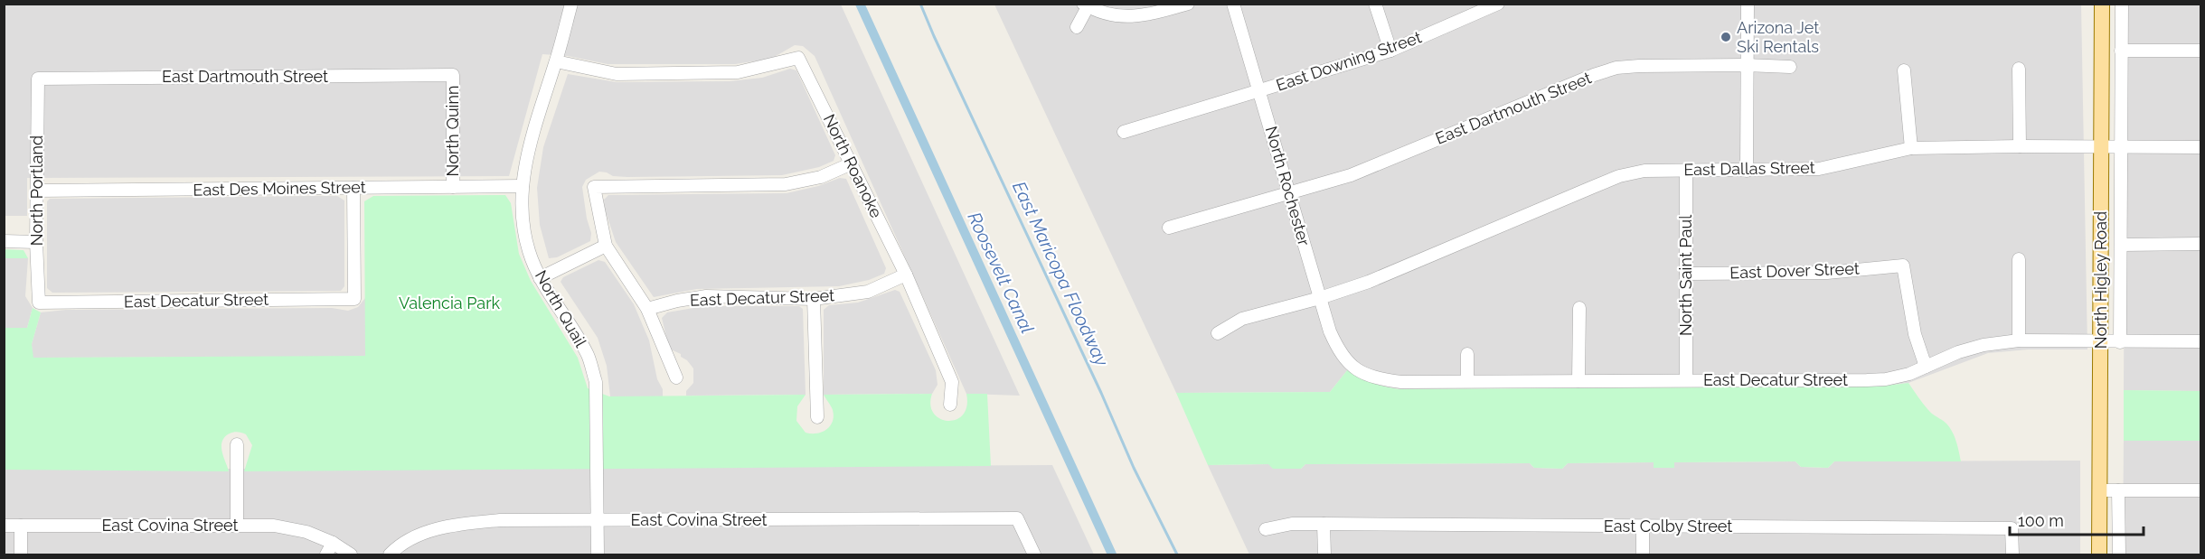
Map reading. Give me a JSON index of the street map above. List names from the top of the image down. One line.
{"streets":{"main road":["North Higley Road"],"street":["East Downing Street","East Dartmouth Street","North Quinn","North Roanoke","East Dallas Street","North Rochester","East Des Moines Street","North Portland","East Dover Street","North Saint Paul","East Decatur Street","North Quail","East Covina Street","East Colby Street"]},"crossings":[["East Downing Street","North Rochester"],["East Dartmouth Street","North Quinn"],["East Dartmouth Street","North Rochester"],["East Dartmouth Street","North Portland"],["North Quinn","East Des Moines Street"],["North Roanoke","East Decatur Street"],["North Roanoke","North Quail"],["East Dallas Street","North Rochester"],["East Dallas Street","North Saint Paul"],["East Dallas Street","North Higley Road"],["North Rochester","East Decatur Street"],["East Des Moines Street","North Portland"],["East Des Moines Street","East Decatur Street"],["East Des Moines Street","North Quail"],["North Portland","East Decatur Street"],["East Dover Street","North Saint Paul"],["East Dover Street","East Decatur Street"],["North Saint Paul","East Decatur Street"],["North Higley Road","East Decatur Street"],["North Quail","East Covina Street"]],"water":["Roosevelt Canal","East Maricopa Floodway"],"parks":["Valencia Park"],"places":["Arizona Jet Ski Rentals"],"scale_bar":"100 m"}
